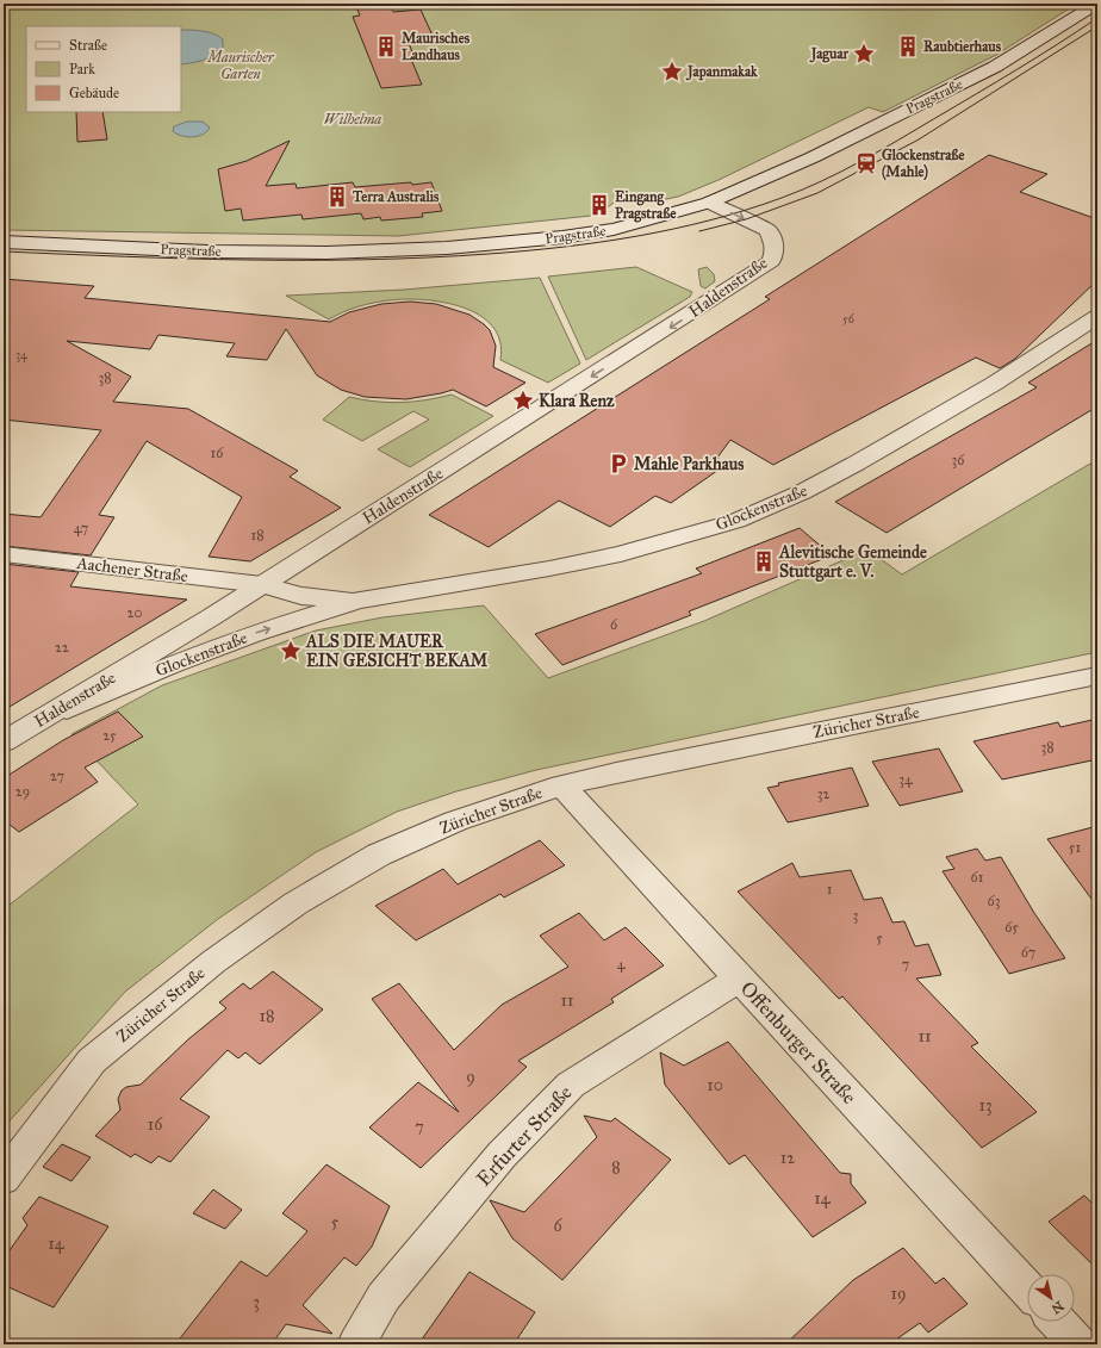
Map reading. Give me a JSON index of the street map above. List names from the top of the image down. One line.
{"streets":{"street":["Pragstraße","Haldenstraße","Glockenstraße","Aachener Straße","Züricher Straße","Offenburger Straße","Erfurter Straße"]},"crossings":[["Pragstraße","Haldenstraße"],["Haldenstraße","Glockenstraße"],["Haldenstraße","Aachener Straße"],["Glockenstraße","Aachener Straße"],["Züricher Straße","Offenburger Straße"],["Offenburger Straße","Erfurter Straße"]],"one_way":["Haldenstraße"],"parks":["Maurischer Garten","Wilhelma"],"places":{"building":["Maurisches Landhaus","Raubtierhaus","Terra Australis","Eingang Pragstraße","Alevitische Gemeinde Stuttgart e. V."],"place":["Jaguar","Japanmakak","Klara Renz","ALS DIE MAUER EIN GESICHT BEKAM"],"station":["Glockenstraße (Mahle)"],"parking":["Mahle Parkhaus"]},"house_numbers":["56","34","38","16","36","47","18","20","6","22","25","38","27","34","29","32","51","61","1","63","3","65","5","67","4","7","11","18","11","9","10","13","16","7","12","8","14","5","6","14","19","3"],"legend":["Straße","Park","Gebäude"],"north":"bottom right"}
